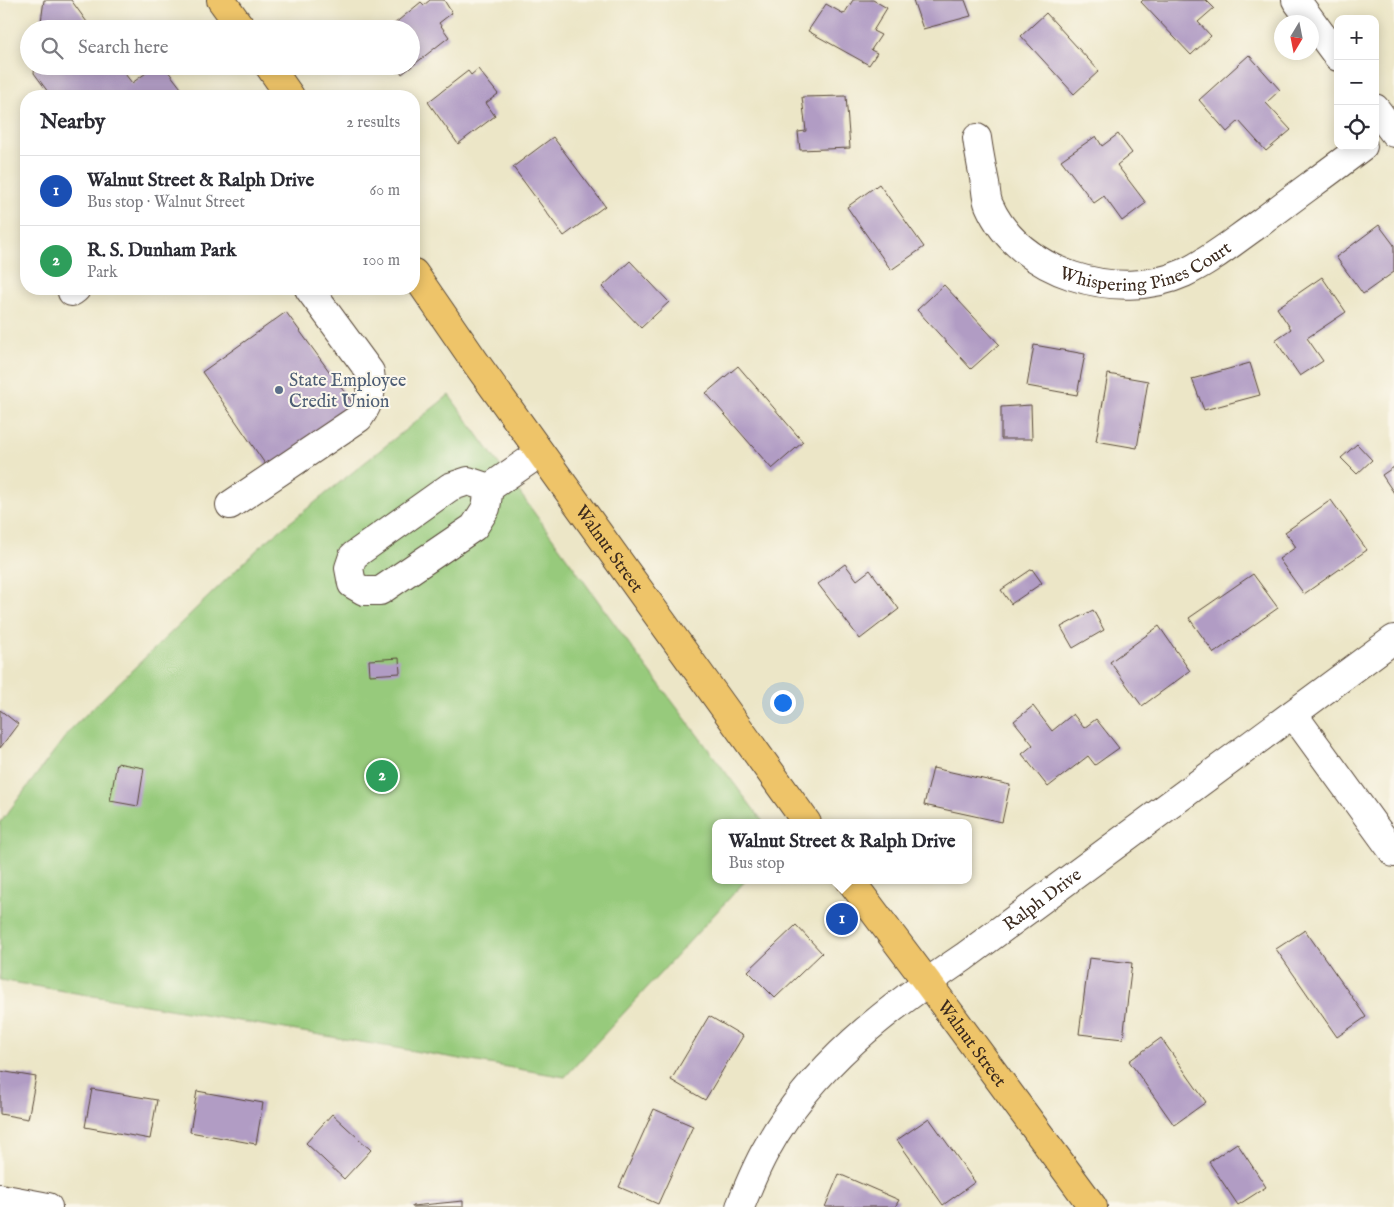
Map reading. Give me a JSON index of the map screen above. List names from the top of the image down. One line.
{"streets":{"main road":["Walnut Street"],"street":["Whispering Pines Court","Ralph Drive"]},"crossings":[["Walnut Street","Ralph Drive"]],"places":["State Employee Credit Union"],"north":"bottom","page":{"map_buttons":["+","−"],"search":"Search here","heading":["Nearby","2 results"],"list":[{"mark":"1","name":"Walnut Street & Ralph Drive","note":"Bus stop · Walnut Street","value":"60 m"},{"mark":"2","name":"R. S. Dunham Park","note":"Park","value":"100 m"}],"pins":["2","1"],"popup":["Walnut Street & Ralph Drive","Bus stop"]}}
